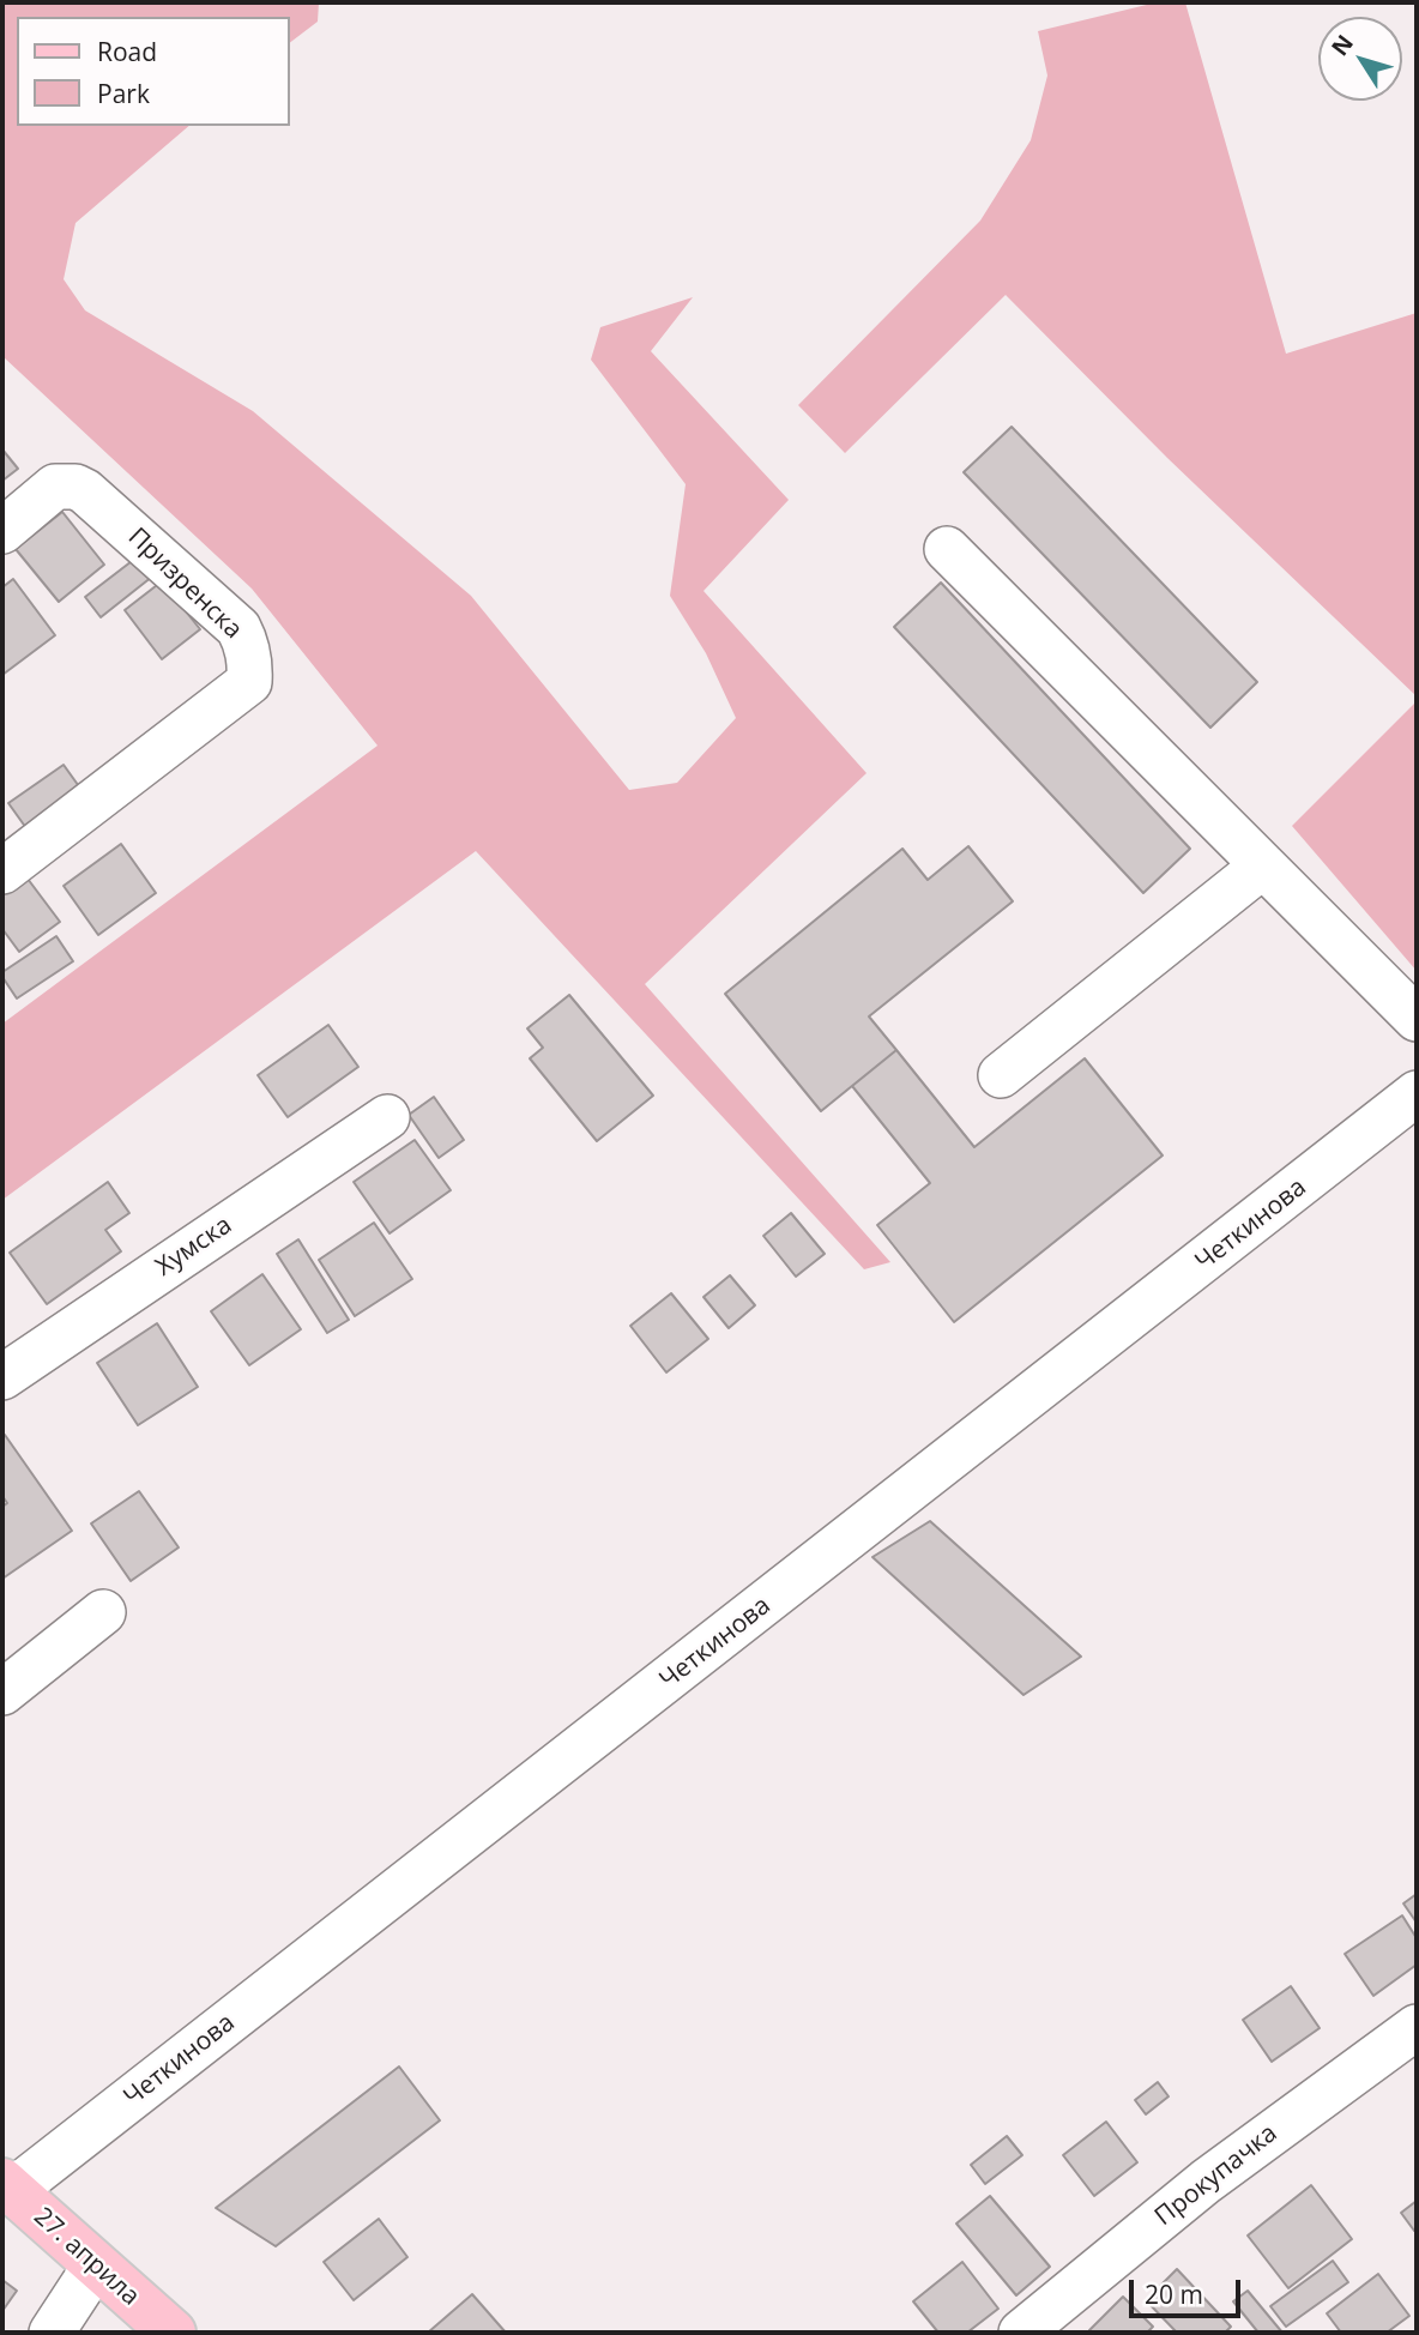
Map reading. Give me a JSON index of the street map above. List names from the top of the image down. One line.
{"streets":{"main road":["27. априла"],"street":["Призренска","Четкинова","Хумска","Прокупачка"]},"crossings":[["Четкинова","27. априла"]],"legend":["Road","Park"],"scale_bar":"20 m","north":"top left"}
